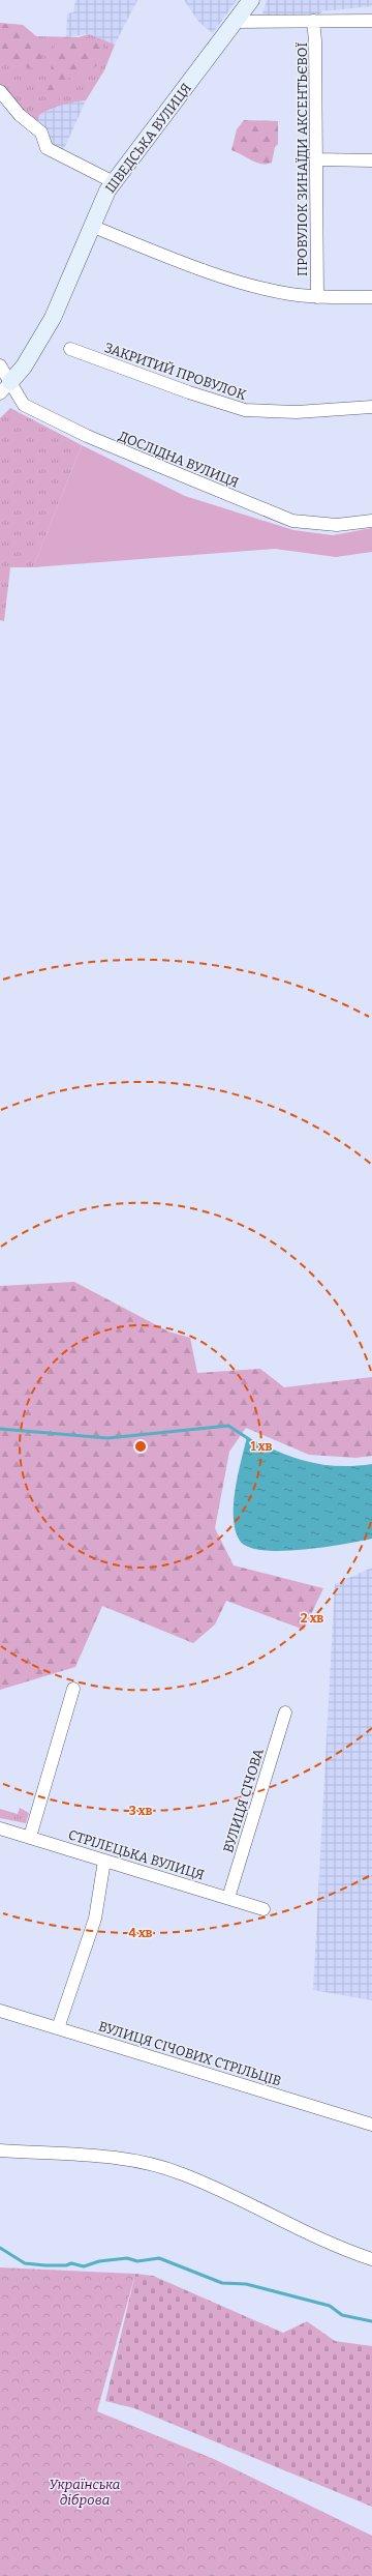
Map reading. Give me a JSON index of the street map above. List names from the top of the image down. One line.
{"streets":{"street":["ШВЕДСЬКА ВУЛИЦЯ","ПРОВУЛОК ЗИНАЇДИ АКСЕНТЬЄВОЇ","ЗАКРИТИЙ ПРОВУЛОК","ДОСЛІДНА ВУЛИЦЯ","ВУЛИЦЯ СІЧОВА","СТРІЛЕЦЬКА ВУЛИЦЯ","ВУЛИЦЯ СІЧОВИХ СТРІЛЬЦІВ"]},"crossings":[["ШВЕДСЬКА ВУЛИЦЯ","ДОСЛІДНА ВУЛИЦЯ"],["ВУЛИЦЯ СІЧОВА","СТРІЛЕЦЬКА ВУЛИЦЯ"]],"parks":["Українська діброва"],"rings":["1 хв","2 хв","3 хв","4 хв"]}
